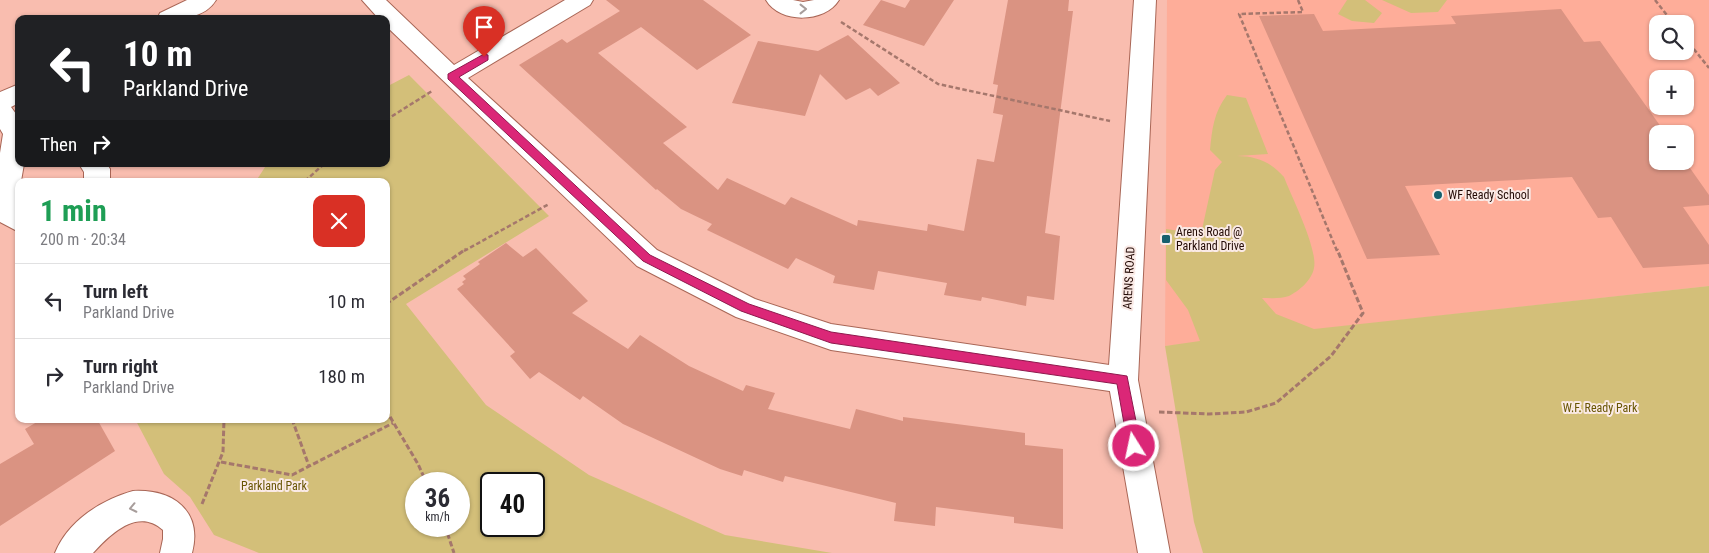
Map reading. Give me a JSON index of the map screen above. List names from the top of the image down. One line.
{"streets":{"street":["ARENS ROAD"]},"parks":["W.F. Ready Park","Parkland Park"],"places":{"other":["WF Ready School"],"transit":["Arens Road @ Parkland Drive"]},"page":{"map_buttons":["+","−"],"turn":["10 m","Parkland Drive"],"then":"Then","heading":["1 min","200 m · 20:34"],"list":[{"name":"Turn left","note":"Parkland Drive","value":"10 m"},{"name":"Turn right","note":"Parkland Drive","value":"180 m"}],"speed":"36 km/h","limit":"40"}}
